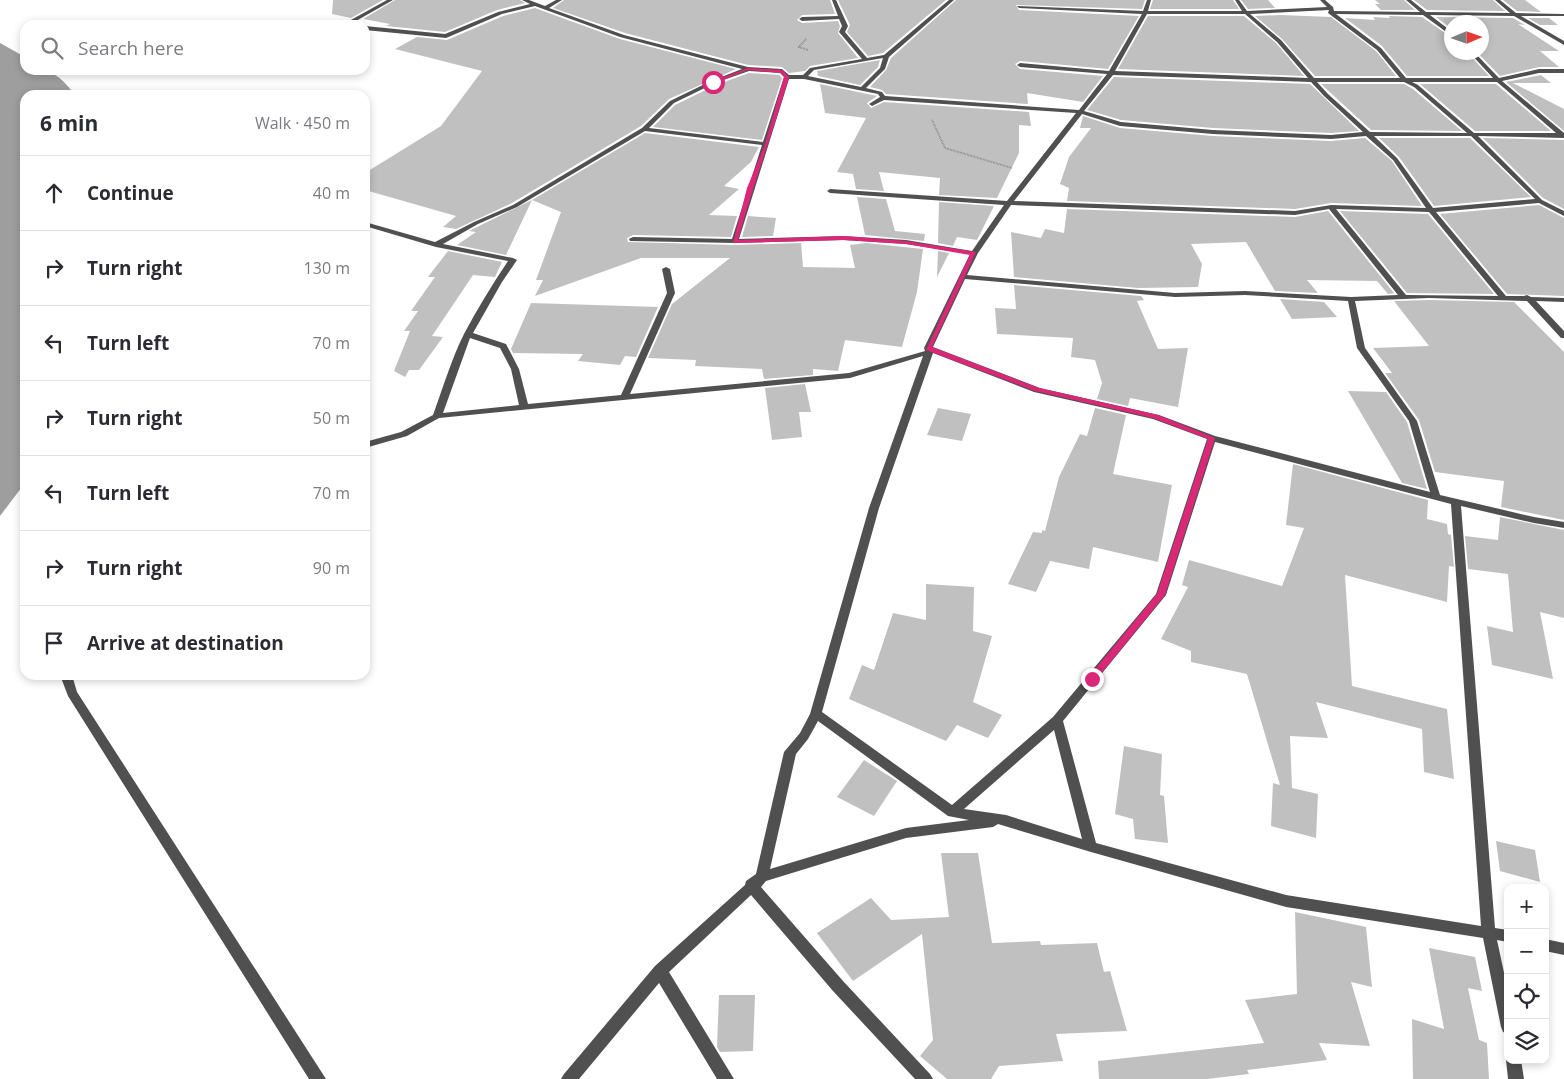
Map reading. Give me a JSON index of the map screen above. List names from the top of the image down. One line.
{"north":"right","page":{"search":"Search here","heading":["6 min","Walk · 450 m"],"list":[["Continue","40 m"],["Turn right","130 m"],["Turn left","70 m"],["Turn right","50 m"],["Turn left","70 m"],["Turn right","90 m"],"Arrive at destination"],"map_buttons":["+","−"]}}
